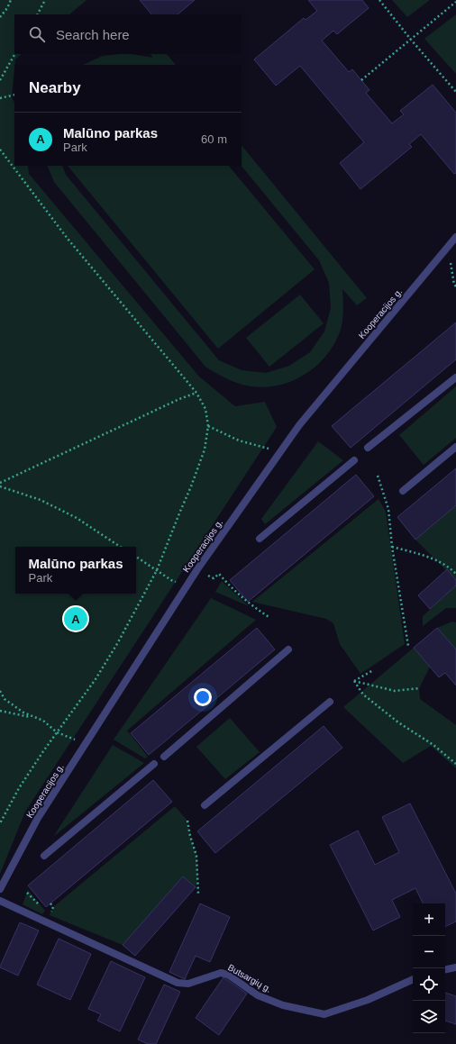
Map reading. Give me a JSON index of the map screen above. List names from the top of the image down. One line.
{"streets":{"street":["Kooperacijos g.","Butsargių g."]},"page":{"search":"Search here","heading":"Nearby","list":[{"mark":"A","name":"Malūno parkas","note":"Park","value":"60 m"}],"popup":["Malūno parkas","Park"],"pins":"A","map_buttons":["+","−"]}}
